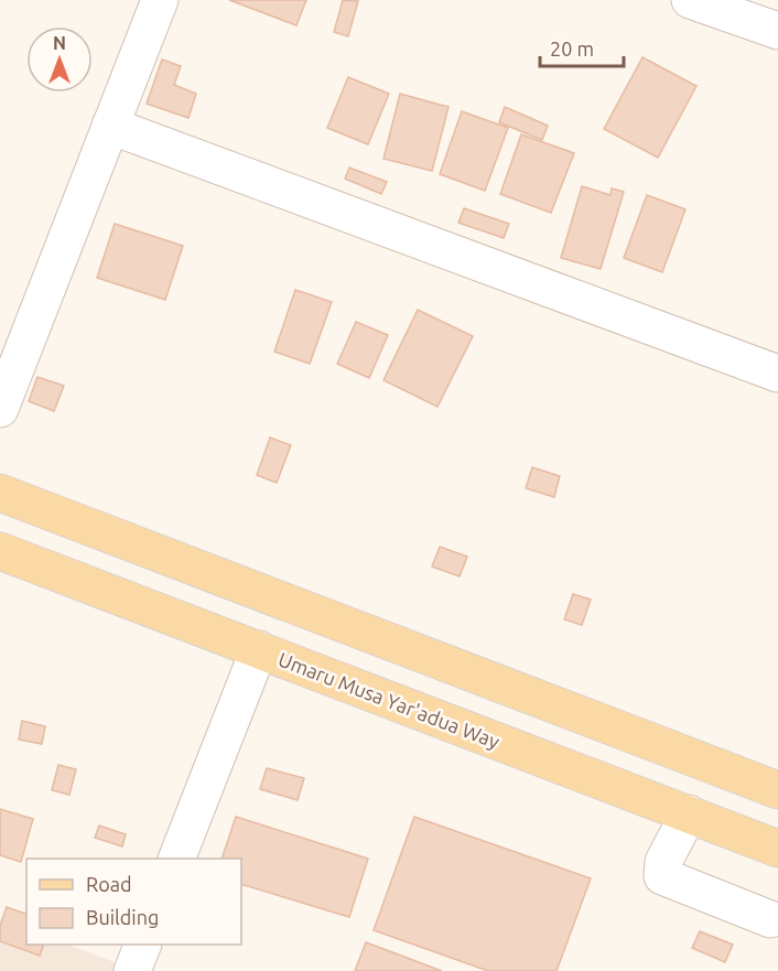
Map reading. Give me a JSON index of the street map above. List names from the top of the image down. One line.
{"streets":{"main road":["Umaru Musa Yar'adua Way"]},"legend":["Road","Building"],"scale_bar":"20 m","north":"top"}
